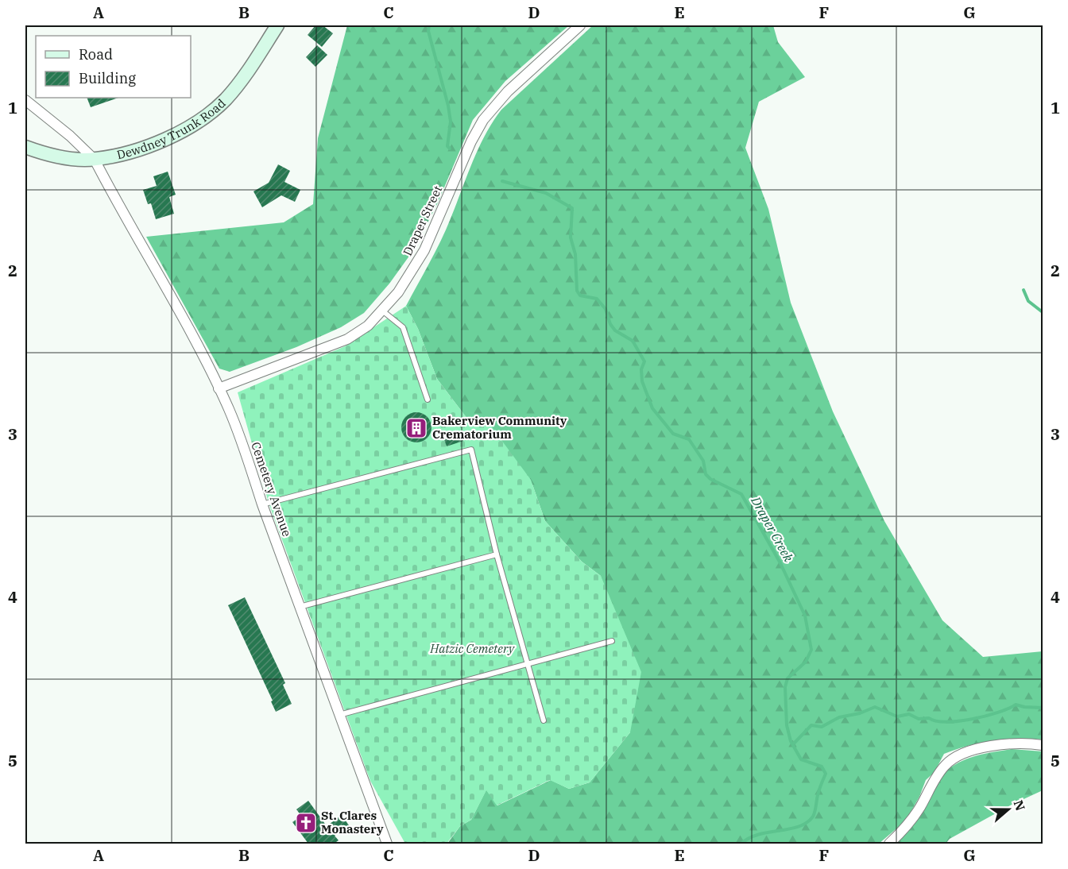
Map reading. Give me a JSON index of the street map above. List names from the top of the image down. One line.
{"streets":{"main road":["Dewdney Trunk Road"],"street":["Draper Street","Cemetery Avenue"]},"crossings":[["Dewdney Trunk Road","Cemetery Avenue"],["Draper Street","Cemetery Avenue"]],"water":["Draper Creek"],"parks":["Hatzic Cemetery"],"places":{"building":["Bakerview Community Crematorium"],"church":["St. Clares Monastery"]},"legend":["Road","Building"],"north":"right","grid":{"columns":["A","B","C","D","E","F","G"],"rows":["1","2","3","4","5"]}}
